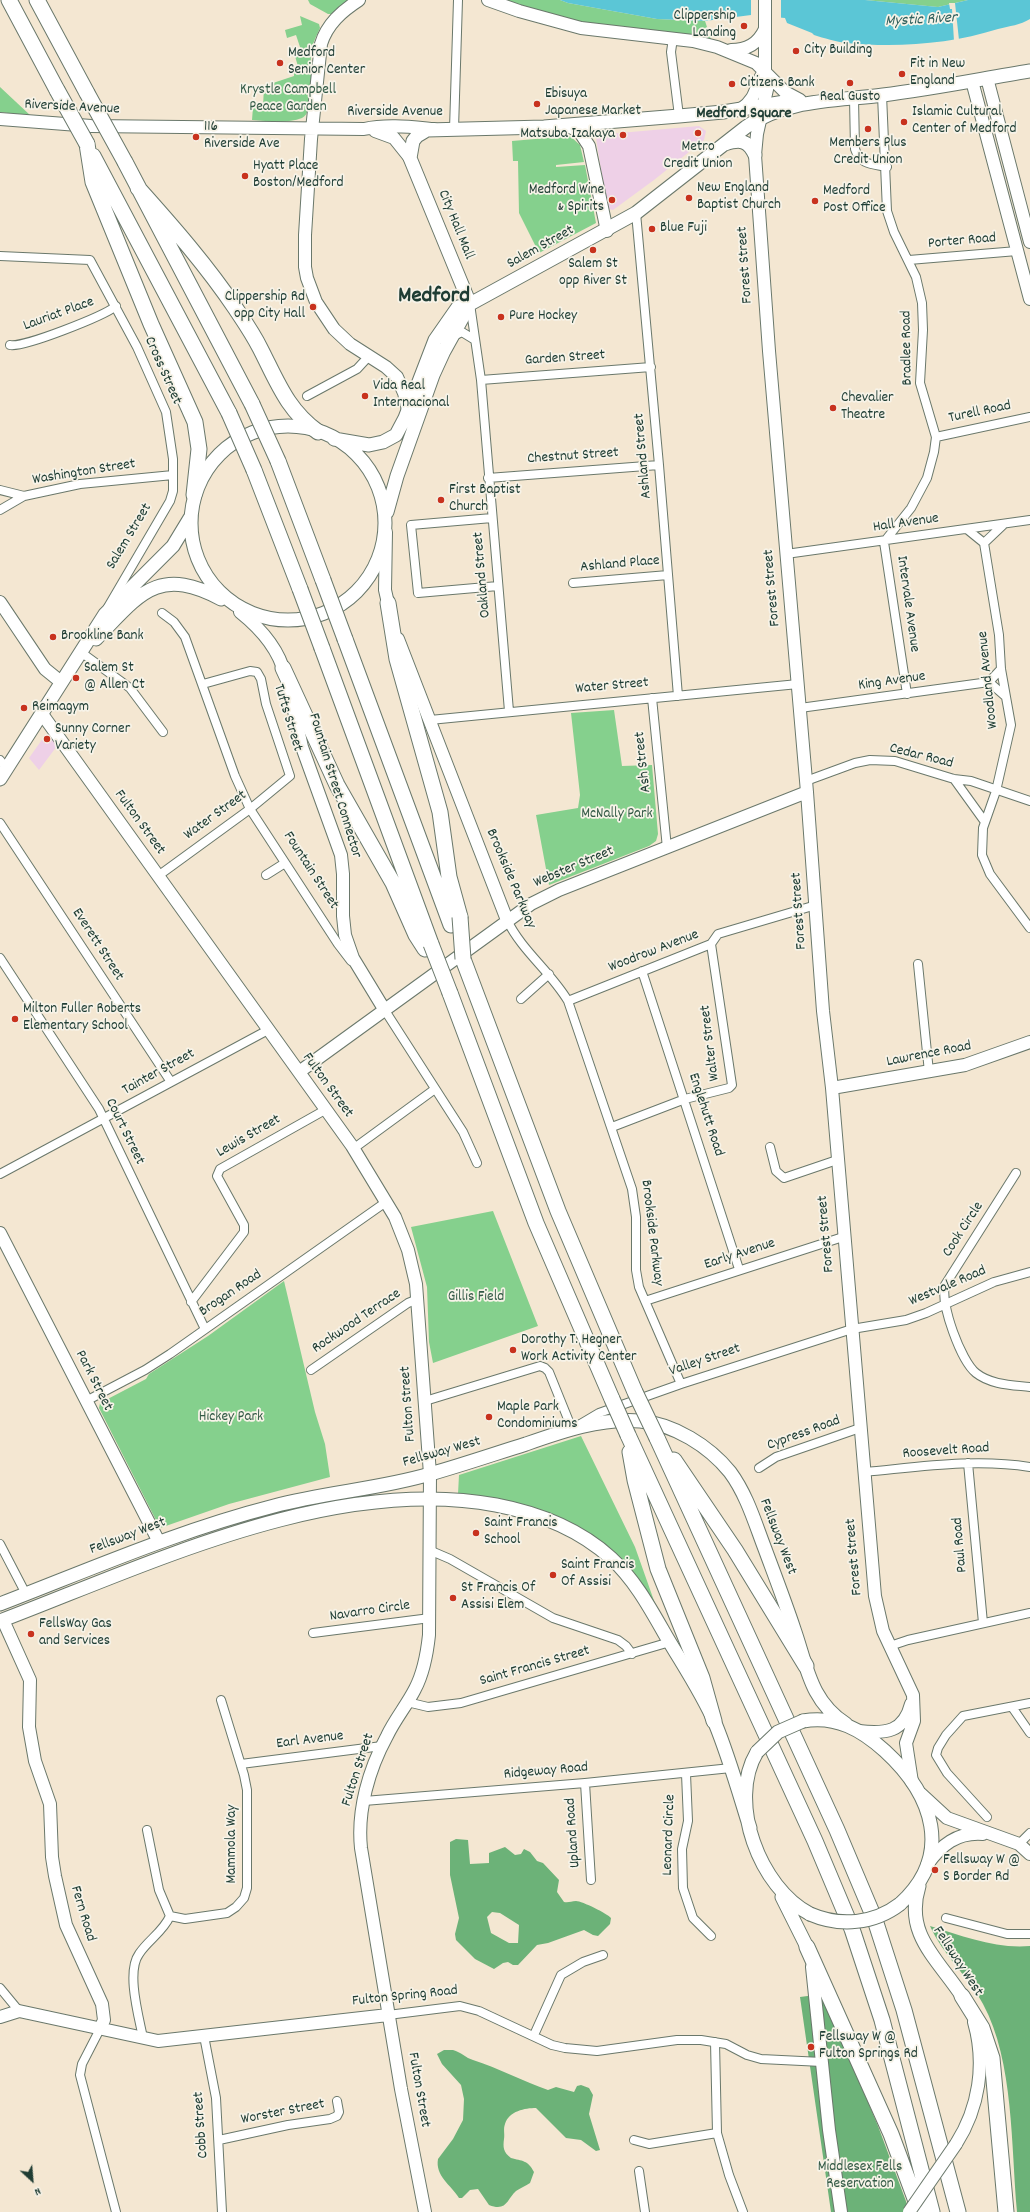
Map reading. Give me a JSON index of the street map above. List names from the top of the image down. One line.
{"streets":{"main road":["Riverside Avenue","City Hall Mall","Salem Street","Fellsway West"],"street":["Porter Road","Forest Street","Lauriat Place","Bradlee Road","Garden Street","Cross Street","Turell Road","Ashland Street","Chestnut Street","Washington Street","Hall Avenue","Ashland Place","Oakland Street","Intervale Avenue","Woodland Avenue","King Avenue","Water Street","Tufts Street","Cedar Road","Ash Street","Fountain Street Connector","Fulton Street","Webster Street","Fountain Street","Brookside Parkway","Everett Street","Woodrow Avenue","Walter Street","Lawrence Road","Tainter Street","Englehutt Road","Court Street","Lewis Street","Cook Circle","Early Avenue","Westvale Road","Brogan Road","Rockwood Terrace","Valley Street","Park Street","Cypress Road","Roosevelt Road","Paul Road","Navarro Circle","Saint Francis Street","Earl Avenue","Ridgeway Road","Upland Road","Leonard Circle","Mammola Way","Fern Road","Fulton Spring Road","Worster Street","Cobb Street"]},"crossings":[["Riverside Avenue","City Hall Mall"],["Riverside Avenue","Salem Street"],["Riverside Avenue","Forest Street"],["City Hall Mall","Salem Street"],["City Hall Mall","Oakland Street"],["Porter Road","Bradlee Road"],["Salem Street","Forest Street"],["Salem Street","Cross Street"],["Salem Street","Ashland Street"],["Salem Street","Washington Street"],["Salem Street","Oakland Street"],["Salem Street","Fulton Street"],["Forest Street","Hall Avenue"],["Forest Street","King Avenue"],["Forest Street","Water Street"],["Forest Street","Cedar Road"],["Forest Street","Webster Street"],["Forest Street","Woodrow Avenue"],["Forest Street","Lawrence Road"],["Forest Street","Early Avenue"],["Forest Street","Westvale Road"],["Forest Street","Valley Street"],["Forest Street","Cypress Road"],["Forest Street","Roosevelt Road"],["Forest Street","Fellsway West"],["Lauriat Place","Cross Street"],["Bradlee Road","Turell Road"],["Bradlee Road","Hall Avenue"],["Bradlee Road","Intervale Avenue"],["Garden Street","Ashland Street"],["Garden Street","Oakland Street"],["Cross Street","Washington Street"],["Ashland Street","Chestnut Street"],["Ashland Street","Ashland Place"],["Ashland Street","Water Street"],["Chestnut Street","Oakland Street"],["Hall Avenue","Intervale Avenue"],["Oakland Street","Water Street"],["Intervale Avenue","King Avenue"],["Woodland Avenue","Cedar Road"],["Water Street","Tufts Street"],["Water Street","Ash Street"],["Water Street","Fulton Street"],["Water Street","Fountain Street"],["Water Street","Brookside Parkway"],["Tufts Street","Fountain Street"],["Cedar Road","Webster Street"],["Ash Street","Webster Street"],["Fountain Street Connector","Fountain Street"],["Fulton Street","Webster Street"],["Fulton Street","Tainter Street"],["Fulton Street","Lewis Street"],["Fulton Street","Brogan Road"],["Fulton Street","Rockwood Terrace"],["Fulton Street","Fellsway West"],["Fulton Street","Navarro Circle"],["Fulton Street","Saint Francis Street"],["Fulton Street","Earl Avenue"],["Fulton Street","Ridgeway Road"],["Fulton Street","Fulton Spring Road"],["Webster Street","Fountain Street"],["Webster Street","Brookside Parkway"],["Brookside Parkway","Woodrow Avenue"],["Brookside Parkway","Walter Street"],["Brookside Parkway","Early Avenue"],["Brookside Parkway","Valley Street"],["Everett Street","Tainter Street"],["Woodrow Avenue","Walter Street"],["Woodrow Avenue","Englehutt Road"],["Walter Street","Englehutt Road"],["Tainter Street","Court Street"],["Englehutt Road","Early Avenue"],["Court Street","Lewis Street"],["Court Street","Brogan Road"],["Cook Circle","Westvale Road"],["Westvale Road","Valley Street"],["Brogan Road","Park Street"],["Valley Street","Fellsway West"],["Park Street","Fellsway West"],["Roosevelt Road","Paul Road"],["Earl Avenue","Mammola Way"],["Ridgeway Road","Upland Road"],["Ridgeway Road","Leonard Circle"],["Fern Road","Fulton Spring Road"],["Fulton Spring Road","Cobb Street"],["Worster Street","Cobb Street"]],"districts":["Medford Square","Medford"],"water":["Mystic River"],"parks":["Krystle Campbell Peace Garden","McNally Park","Gillis Field","Hickey Park","Middlesex Fells Reservation"],"places":["Clippership Landing","City Building","Medford Senior Center","Fit in New England","Real Gusto","Citizens Bank","Ebisuya Japanese Market","Islamic Cultural Center of Medford","Members Plus Credit Union","Metro Credit Union","Matsuba Izakaya","116 Riverside Ave","Hyatt Place Boston/Medford","New England Baptist Church","Medford Wine & Spirits","Medford Post Office","Blue Fuji","Salem St opp River St","Clippership Rd opp City Hall","Pure Hockey","Vida Real Internacional","Chevalier Theatre","First Baptist Church","Brookline Bank","Salem St @ Allen Ct","Reimagym","Sunny Corner Variety","Milton Fuller Roberts Elementary School","Dorothy T. Hegner Work Activity Center","Maple Park Condominiums","Saint Francis School","Saint Francis Of Assisi","St Francis Of Assisi Elem","FellsWay Gas and Services","Fellsway W @ S Border Rd","Fellsway W @ Fulton Springs Rd"],"north":"bottom right"}
